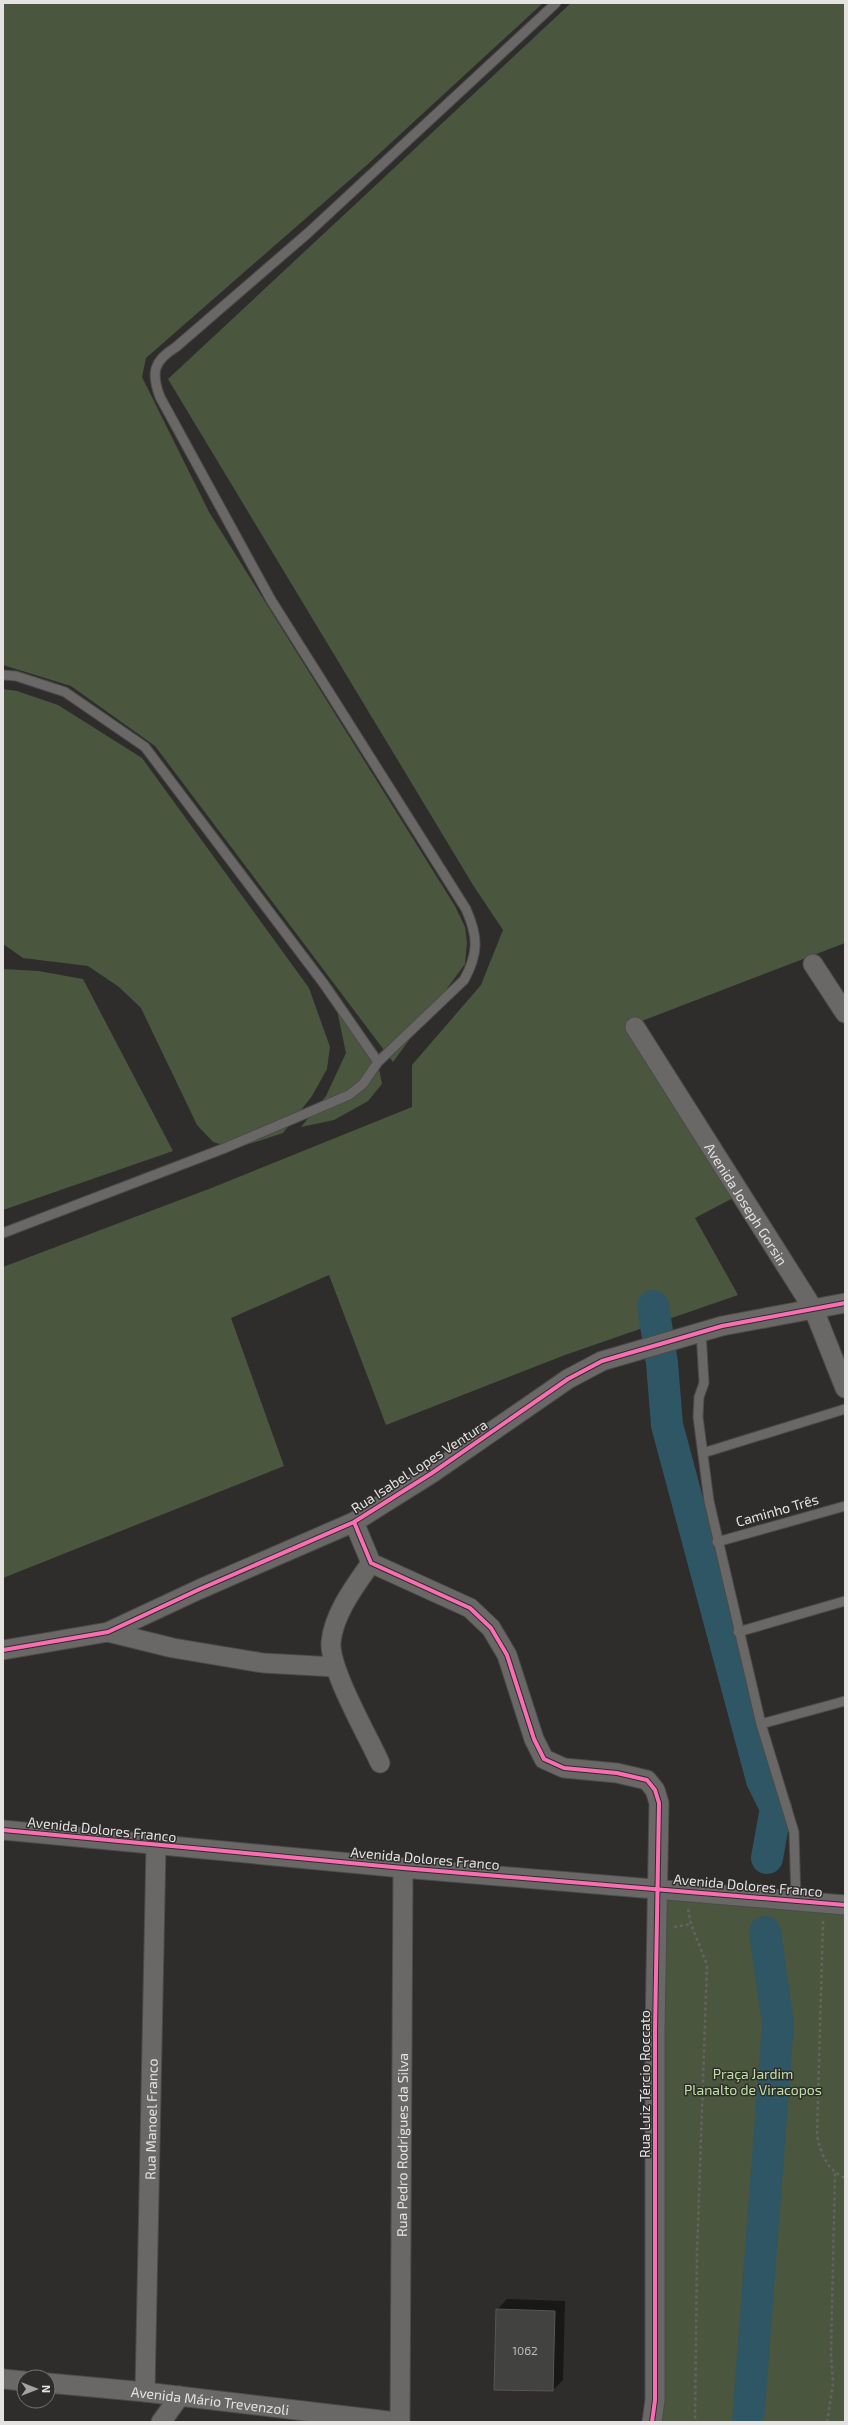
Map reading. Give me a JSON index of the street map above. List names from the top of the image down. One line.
{"streets":{"street":["Avenida Joseph Gorsin","Rua Isabel Lopes Ventura","Avenida Dolores Franco","Rua Luiz Tércio Roccato","Rua Manoel Franco","Rua Pedro Rodrigues da Silva","Avenida Mário Trevenzoli"],"lane":["Caminho Três"]},"crossings":[["Avenida Joseph Gorsin","Rua Isabel Lopes Ventura"],["Avenida Dolores Franco","Rua Luiz Tércio Roccato"],["Avenida Dolores Franco","Rua Manoel Franco"],["Avenida Dolores Franco","Rua Pedro Rodrigues da Silva"],["Rua Manoel Franco","Avenida Mário Trevenzoli"]],"parks":["Praça Jardim Planalto de Viracopos"],"house_numbers":["1062"],"north":"right"}
